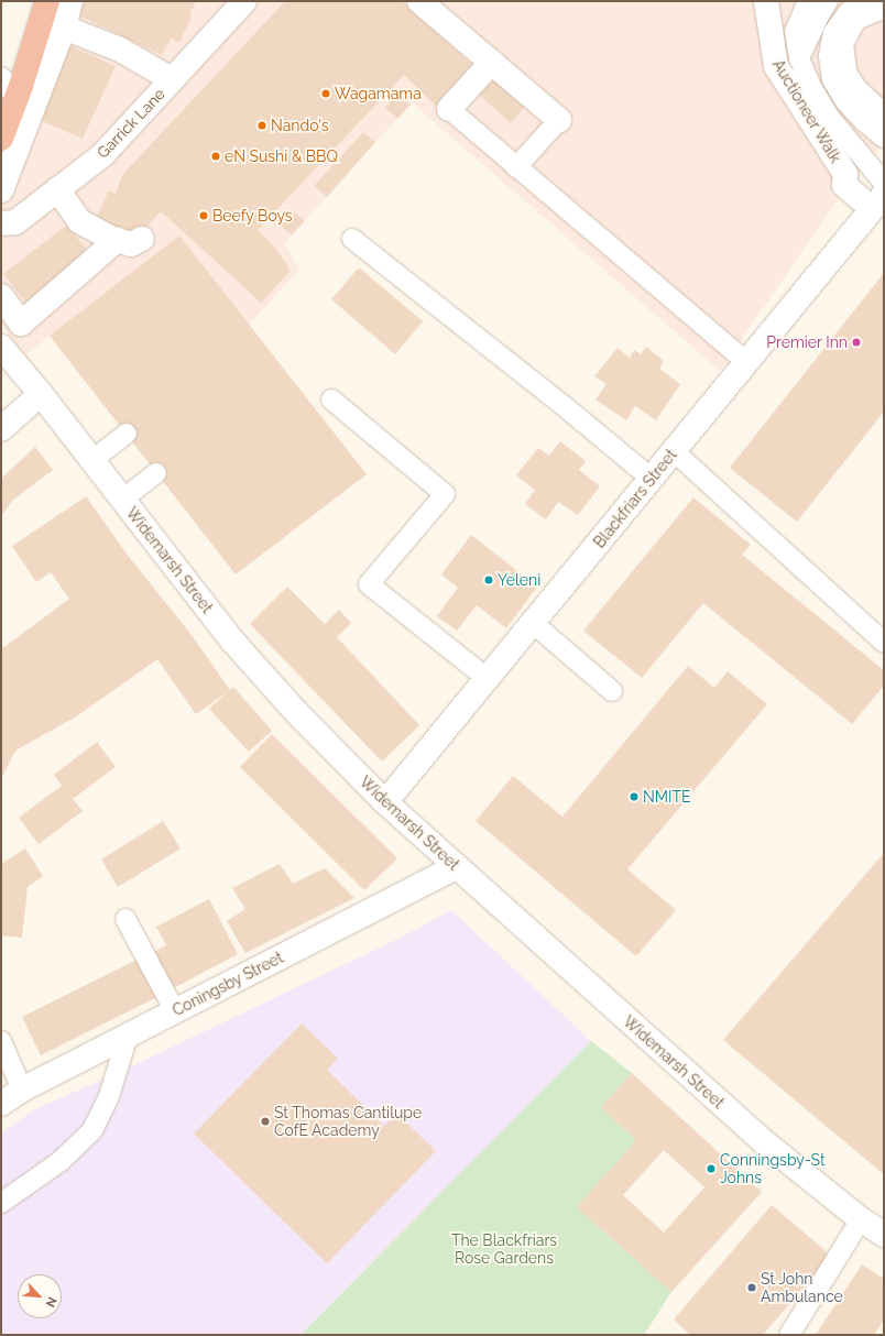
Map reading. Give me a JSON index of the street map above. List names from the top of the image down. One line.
{"streets":{"street":["Auctioneer Walk","Garrick Lane","Blackfriars Street","Widemarsh Street","Coningsby Street"]},"crossings":[["Auctioneer Walk","Blackfriars Street"],["Blackfriars Street","Widemarsh Street"],["Widemarsh Street","Coningsby Street"]],"parks":["The Blackfriars Rose Gardens"],"places":["Wagamama","Nando's","eN Sushi & BBQ","Beefy Boys","Premier Inn","Yeleni","NMITE","St Thomas Cantilupe CofE Academy","Conningsby-St Johns","St John Ambulance"],"north":"bottom right"}
